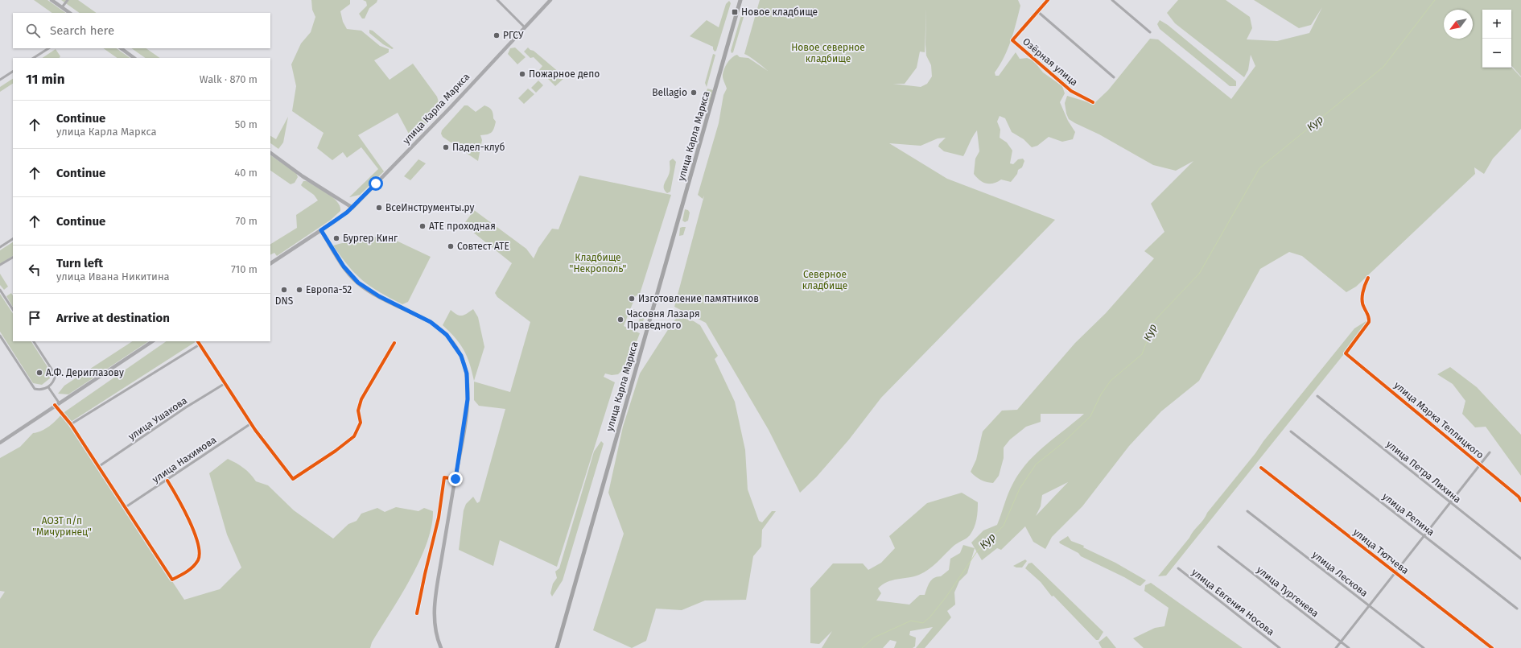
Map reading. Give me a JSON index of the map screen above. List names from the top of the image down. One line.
{"streets":{"main road":["улица Карла Маркса"],"street":["Озёрная улица","улица Ушакова","улица Марка Теплицкого","улица Нахимова","улица Петра Лихина","улица Репина","улица Тютчева","улица Лескова","улица Тургенева","улица Евгения Носова"]},"water":["Кур"],"parks":["Новое северное кладбище","Кладбище \"Некрополь\"","Северное кладбище","АОЗТ п/п \"Мичуринец\""],"places":{"transit":["Новое кладбище"],"other":["РГСУ","Пожарное депо","Bellagio","Падел-клуб","ВсеИнструменты.ру","АТЕ проходная","Бургер Кинг","Совтест АТЕ","DNS","Европа-52","Изготовление памятников","Часовня Лазаря Праведного","А.Ф. Дериглазову"]},"north":"bottom left","page":{"map_buttons":["+","−"],"search":"Search here","heading":["11 min","Walk · 870 m"],"list":[["Continue","улица Карла Маркса","50 m"],["Continue","40 m"],["Continue","70 m"],["Turn left","улица Ивана Никитина","710 m"],"Arrive at destination"]}}
